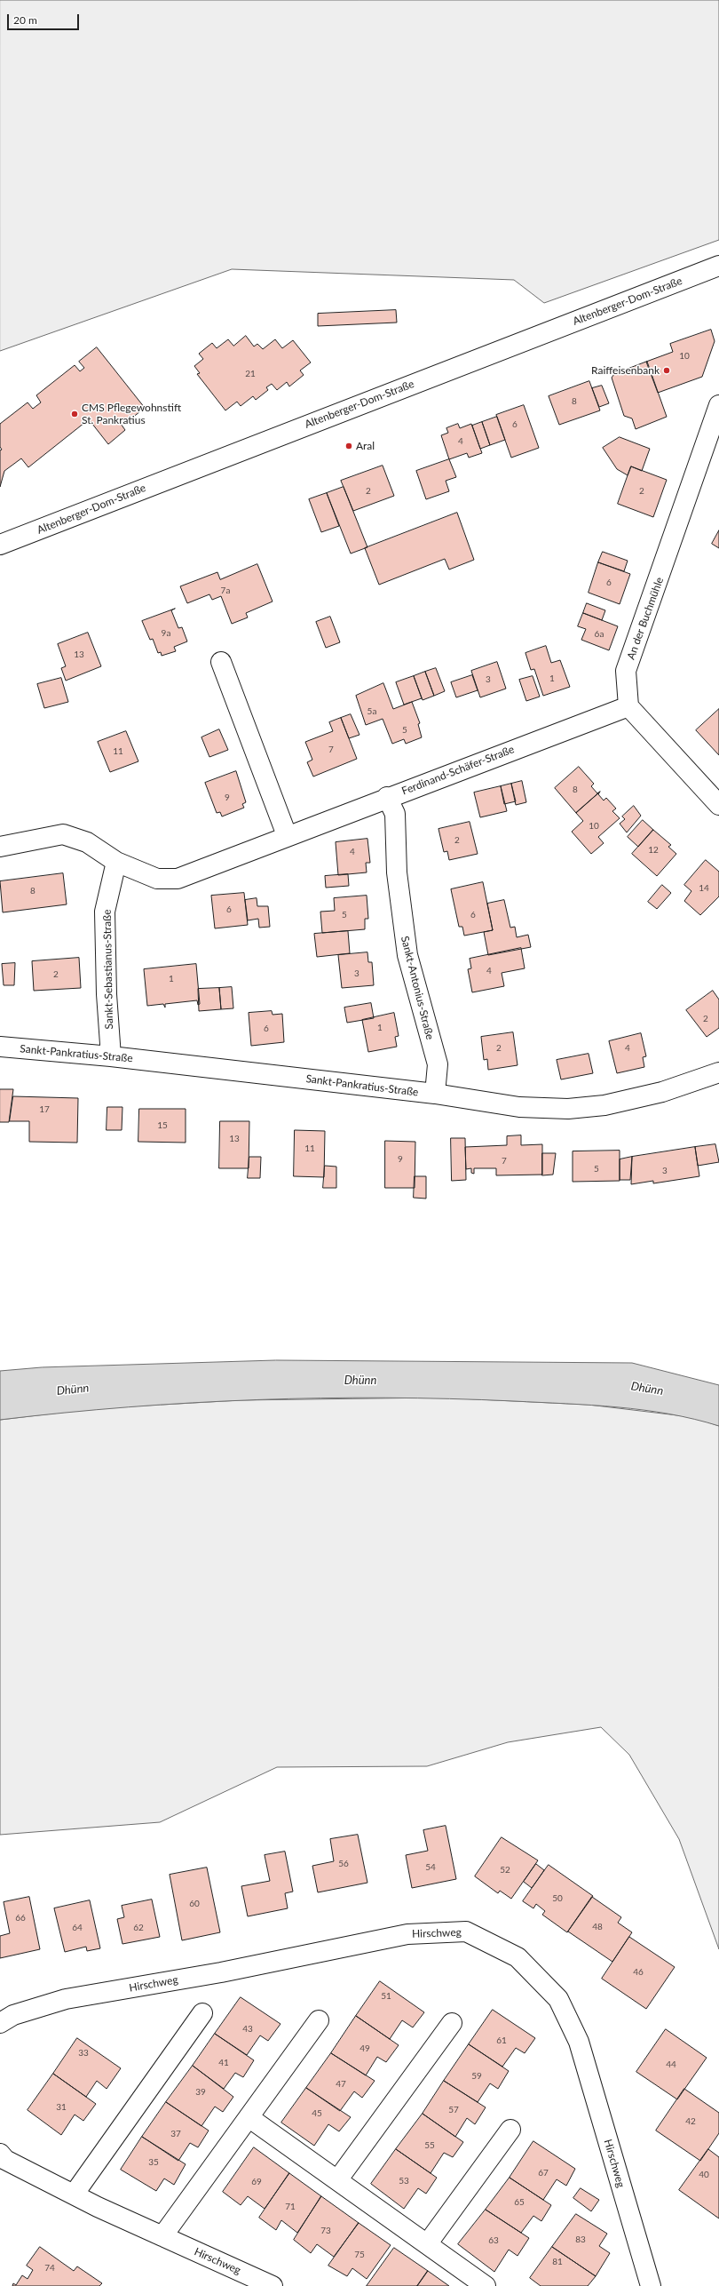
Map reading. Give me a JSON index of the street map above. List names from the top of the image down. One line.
{"streets":{"street":["Altenberger-Dom-Straße","An der Buchmühle","Ferdinand-Schäfer-Straße","Sankt-Sebastianus-Straße","Sankt-Antonius-Straße","Sankt-Pankratius-Straße","Hirschweg"]},"crossings":[["An der Buchmühle","Ferdinand-Schäfer-Straße"],["Ferdinand-Schäfer-Straße","Sankt-Sebastianus-Straße"],["Ferdinand-Schäfer-Straße","Sankt-Antonius-Straße"],["Sankt-Sebastianus-Straße","Sankt-Pankratius-Straße"],["Sankt-Antonius-Straße","Sankt-Pankratius-Straße"]],"water":["Dhünn"],"places":["Raiffeisenbank","CMS Pflegewohnstift St. Pankratius","Aral"],"house_numbers":["10","21","8","6","4","2","2","6","7a","9a","6a","13","1","3","5a","5","7","11","8","9","10","2","12","4","14","8","6","5","6","4","3","2","1","2","1","6","2","4","17","15","13","11","9","7","5","3","56","54","52","50","60","66","48","64","62","46","51","43","61","49","33","41","44","59","47","39","31","57","45","42","37","55","35","67","40","53","69","65","71","73","83","63","75","81","74"],"scale_bar":"20 m"}
